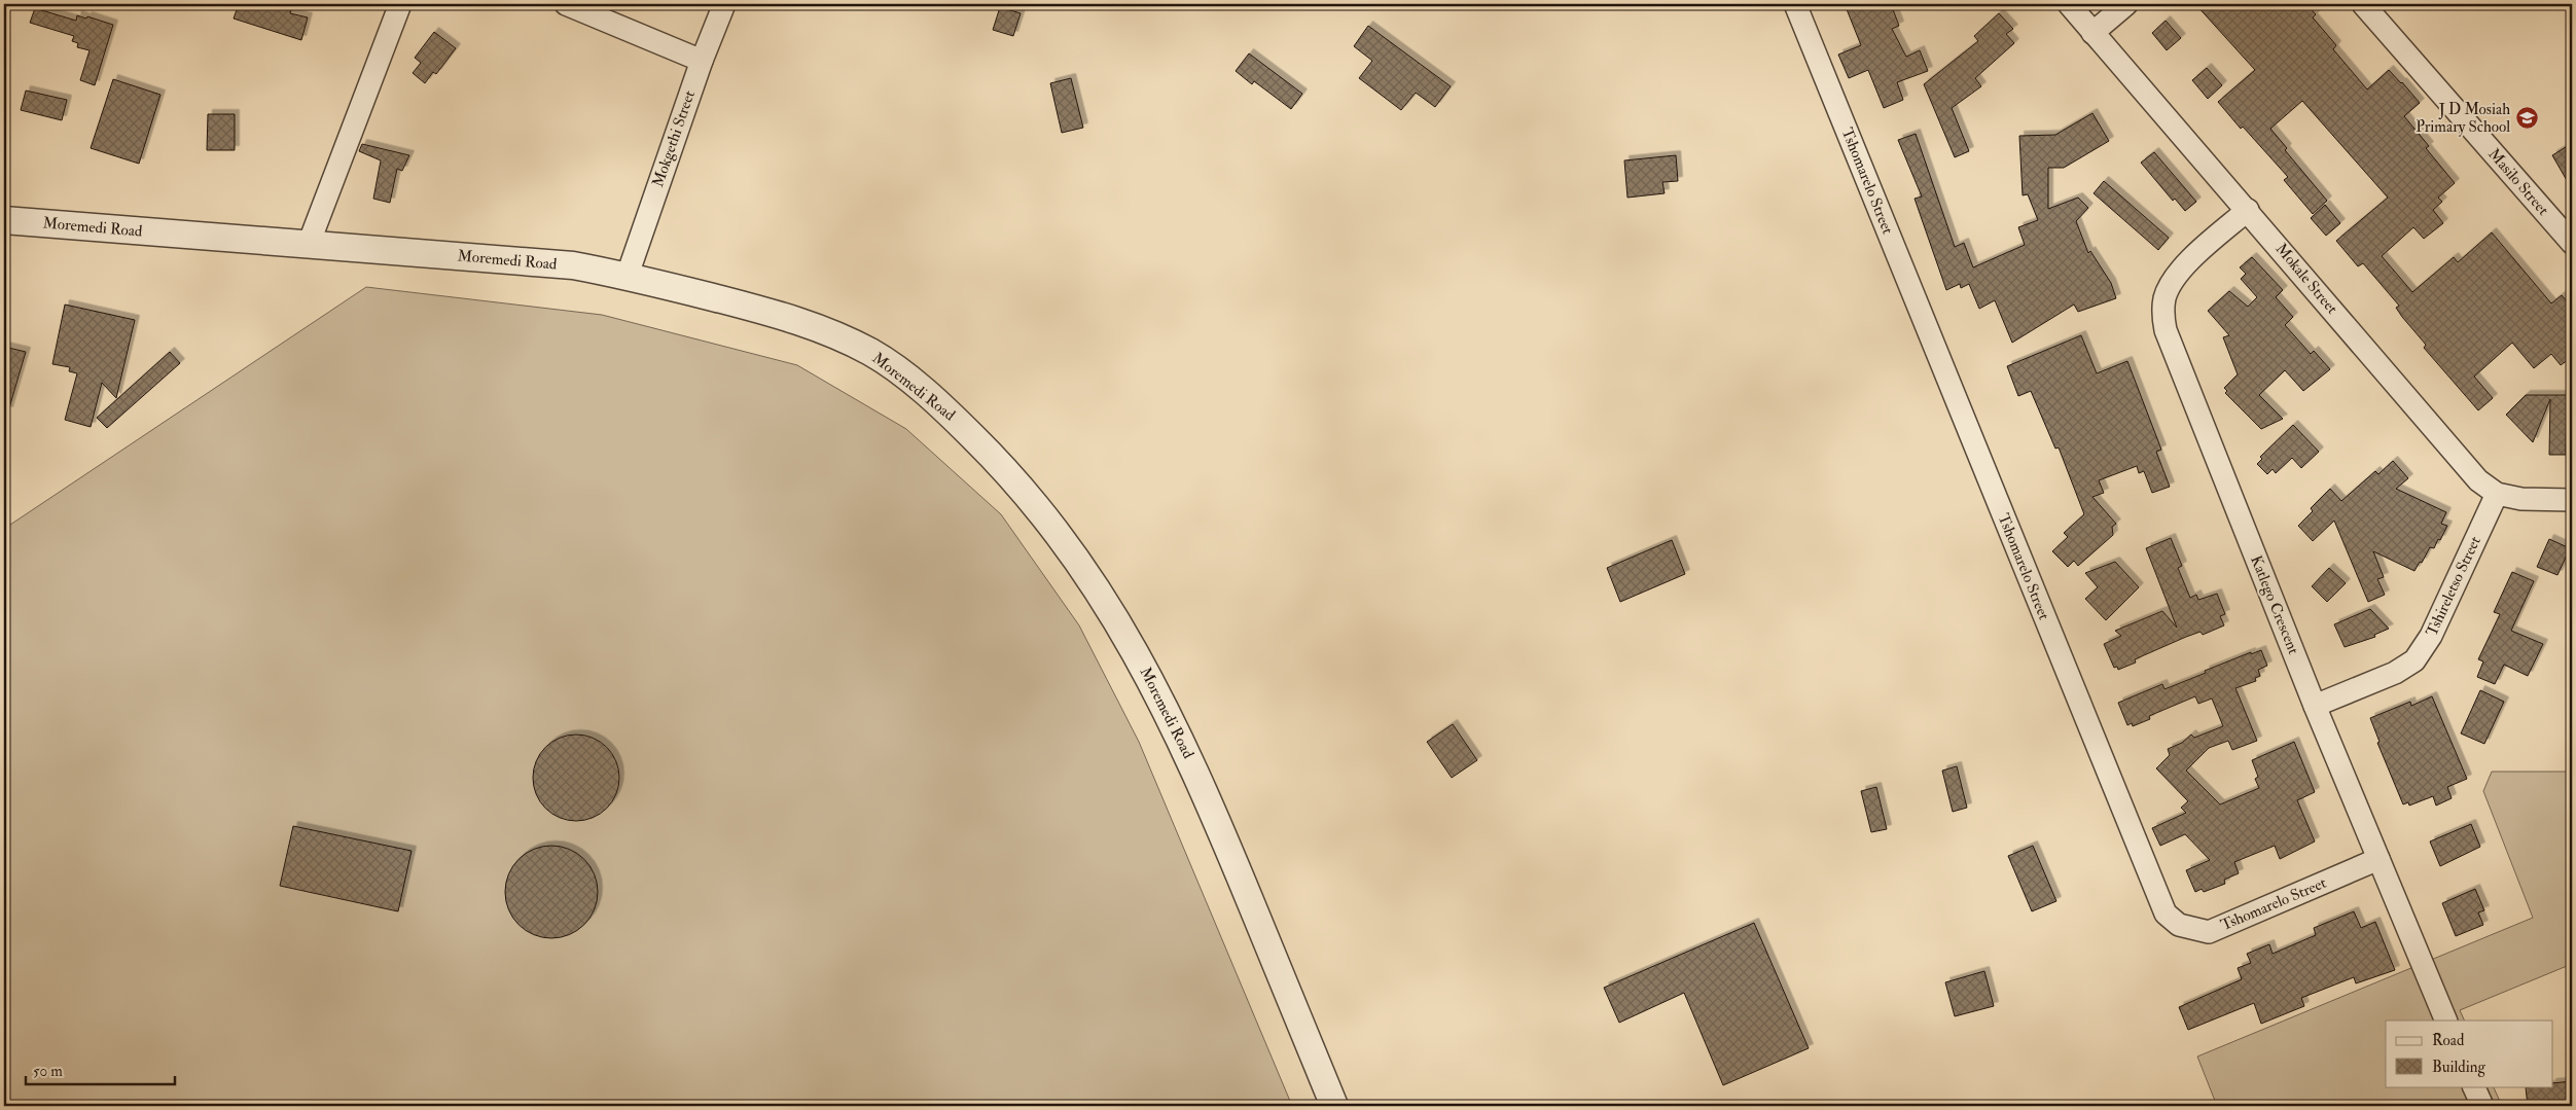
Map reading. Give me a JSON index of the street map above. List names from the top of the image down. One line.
{"streets":{"street":["Mokgethi Street","Tshomarelo Street","Masilo Street","Moremedi Road","Mokale Street","Tshireletso Street","Katlego Crescent"]},"crossings":[["Mokgethi Street","Moremedi Road"],["Tshomarelo Street","Katlego Crescent"],["Mokale Street","Tshireletso Street"],["Mokale Street","Katlego Crescent"],["Tshireletso Street","Katlego Crescent"]],"places":{"school or university":["J D Mosiah Primary School"]},"legend":["Road","Building"],"scale_bar":"50 m"}
